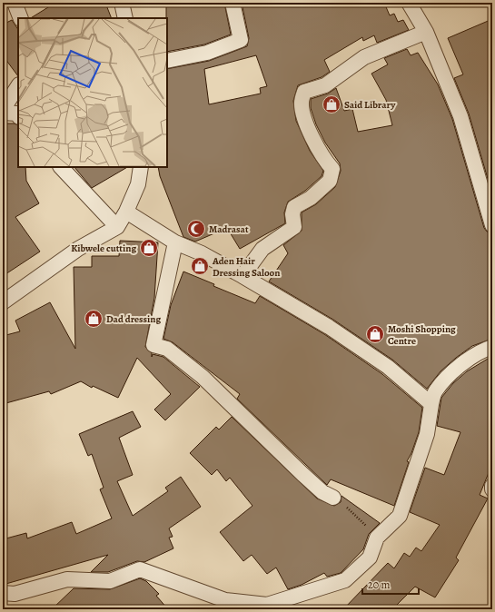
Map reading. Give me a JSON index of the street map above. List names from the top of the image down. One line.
{"places":{"shop":["Said Library","Kibwele cutting","Aden Hair Dressing Saloon","Dad dressing","Moshi Shopping Centre"],"mosque":["Madrasat"]},"scale_bar":"20 m"}
